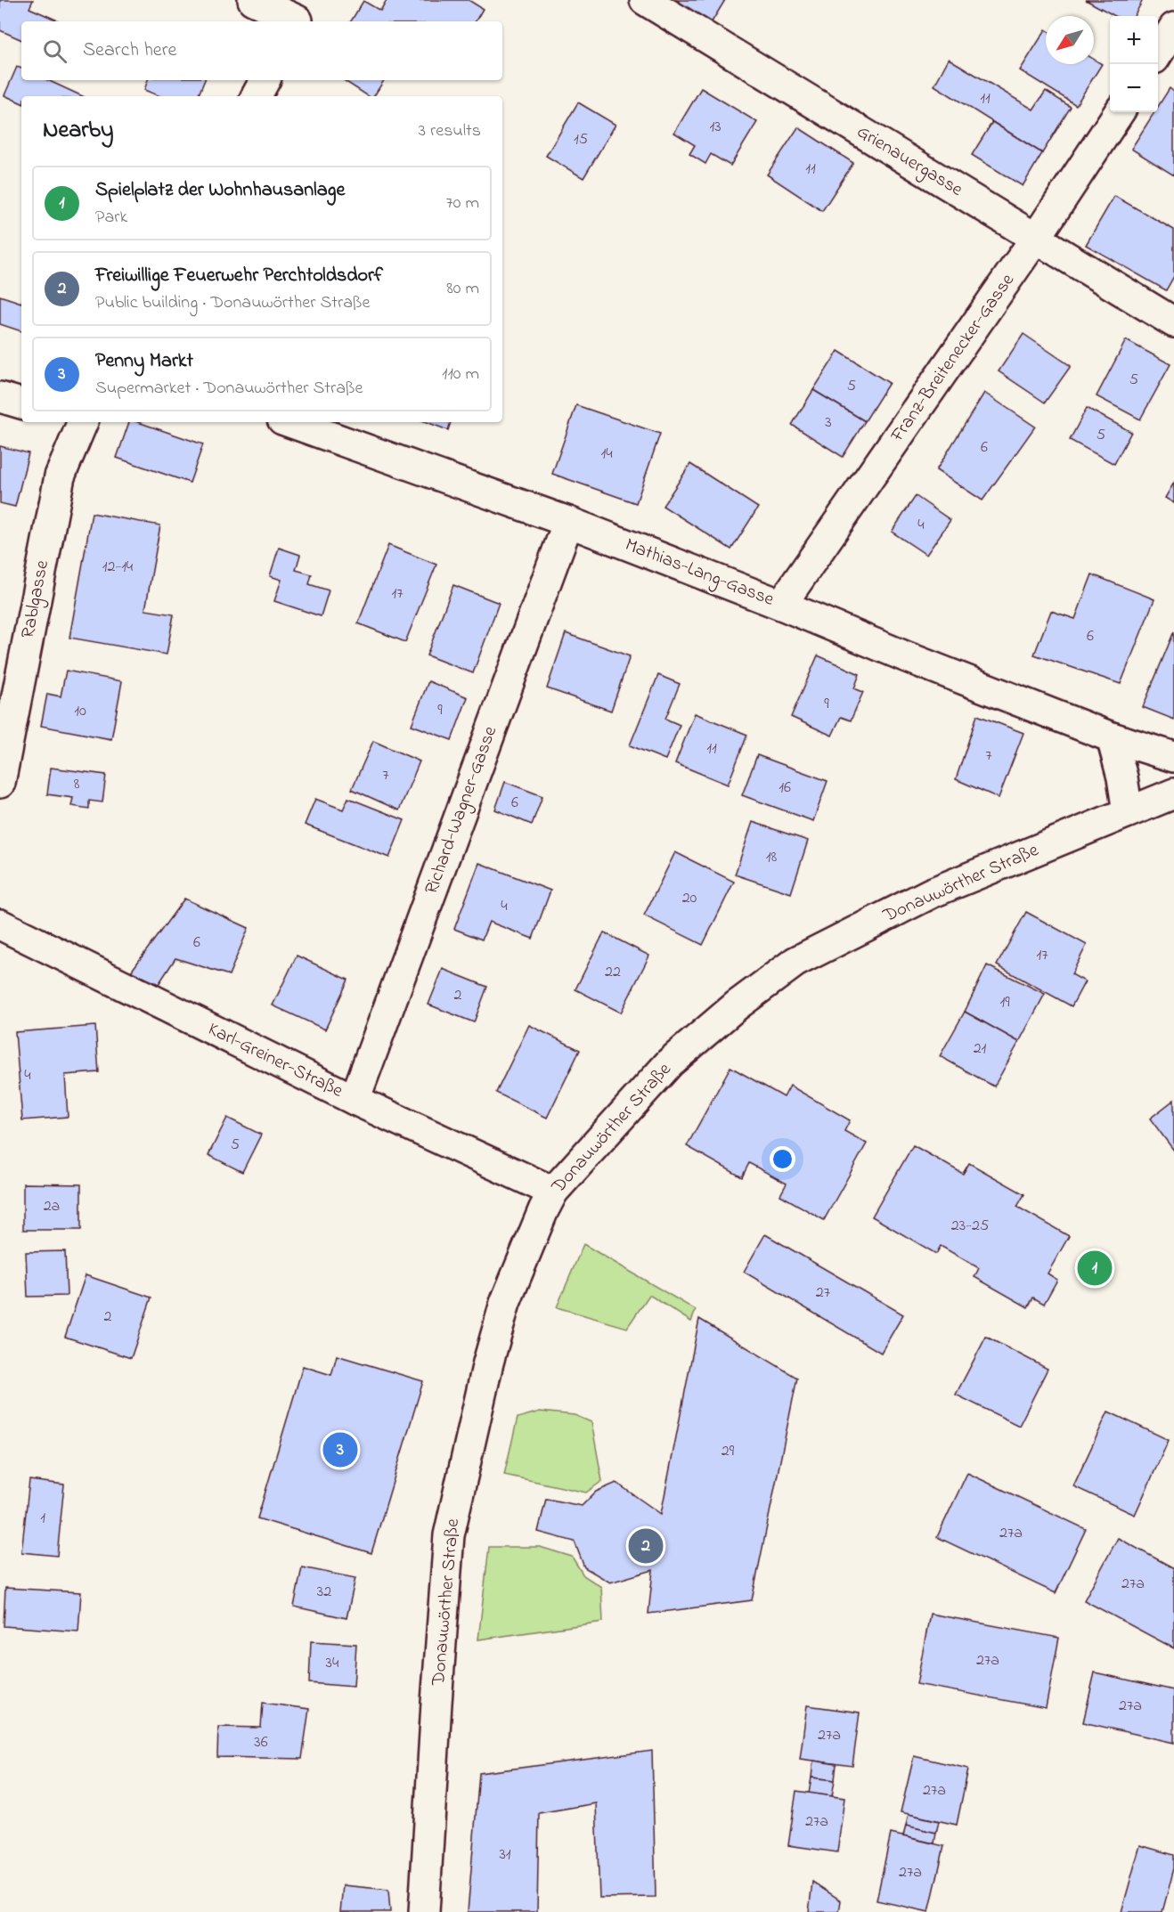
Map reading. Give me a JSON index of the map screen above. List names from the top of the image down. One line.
{"streets":{"street":["Grienauergasse","Franz-Breitenecker-Gasse","Mathias-Lang-Gasse","Rablgasse","Richard-Wagner-Gasse","Donauwörther Straße","Karl-Greiner-Straße"]},"crossings":[["Grienauergasse","Franz-Breitenecker-Gasse"],["Franz-Breitenecker-Gasse","Mathias-Lang-Gasse"],["Mathias-Lang-Gasse","Richard-Wagner-Gasse"],["Richard-Wagner-Gasse","Karl-Greiner-Straße"],["Donauwörther Straße","Karl-Greiner-Straße"]],"house_numbers":["11","13","15","11","5","5","3","5","6","14","4","12-14","17","6","9","9","10","11","7","7","8","16","6","18","20","4","6","17","22","2","19","21","4","5","2a","23-25","27","2","29","1","27a","27a","32","27a","34","27a","27a","36","27a","27a","31","27a"],"north":"bottom left","page":{"map_buttons":["+","−"],"search":"Search here","heading":["Nearby","3 results"],"list":[{"mark":"1","name":"Spielplatz der Wohnhausanlage","note":"Park","value":"70 m"},{"mark":"2","name":"Freiwillige Feuerwehr Perchtoldsdorf","note":"Public building · Donauwörther Straße","value":"80 m"},{"mark":"3","name":"Penny Markt","note":"Supermarket · Donauwörther Straße","value":"110 m"}],"pins":["1","3","2"]}}
